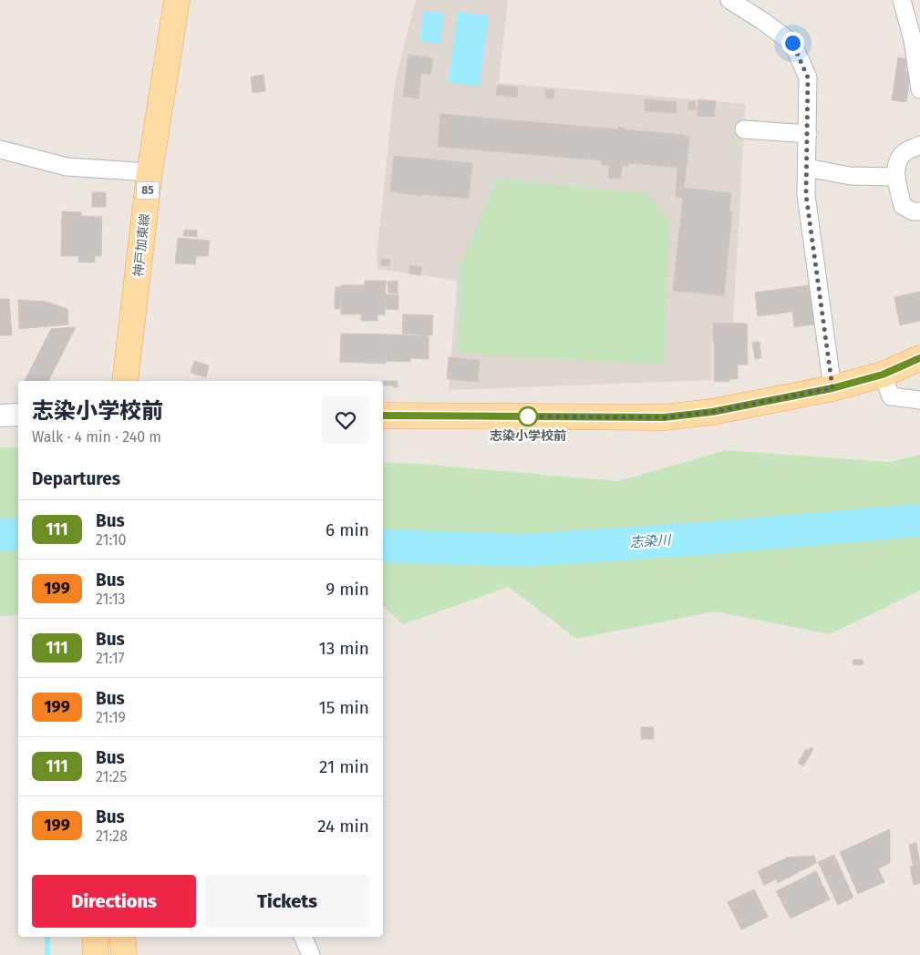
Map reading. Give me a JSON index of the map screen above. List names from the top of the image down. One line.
{"streets":{"main road":["85","神戸加東線"]},"water":["志染川"],"places":["志染小学校前"],"lines":["bus line 111"],"page":{"heading":[["志染小学校前","Walk · 4 min · 240 m"],"Departures"],"list":[{"mark":"111","name":"Bus","note":"21:10","value":"6 min"},{"mark":"199","name":"Bus","note":"21:13","value":"9 min"},{"mark":"111","name":"Bus","note":"21:17","value":"13 min"},{"mark":"199","name":"Bus","note":"21:19","value":"15 min"},{"mark":"111","name":"Bus","note":"21:25","value":"21 min"},{"mark":"199","name":"Bus","note":"21:28","value":"24 min"}],"buttons":["Directions","Tickets"]}}
